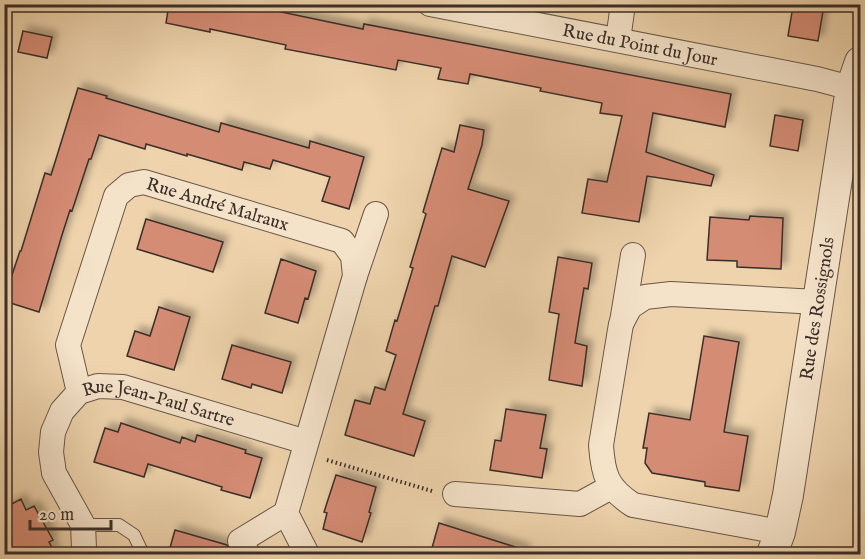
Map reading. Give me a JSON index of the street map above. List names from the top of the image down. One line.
{"streets":{"street":["Rue du Point du Jour","Rue André Malraux","Rue des Rossignols","Rue Jean-Paul Sartre"]},"crossings":[["Rue du Point du Jour","Rue des Rossignols"],["Rue André Malraux","Rue Jean-Paul Sartre"]],"scale_bar":"20 m"}
